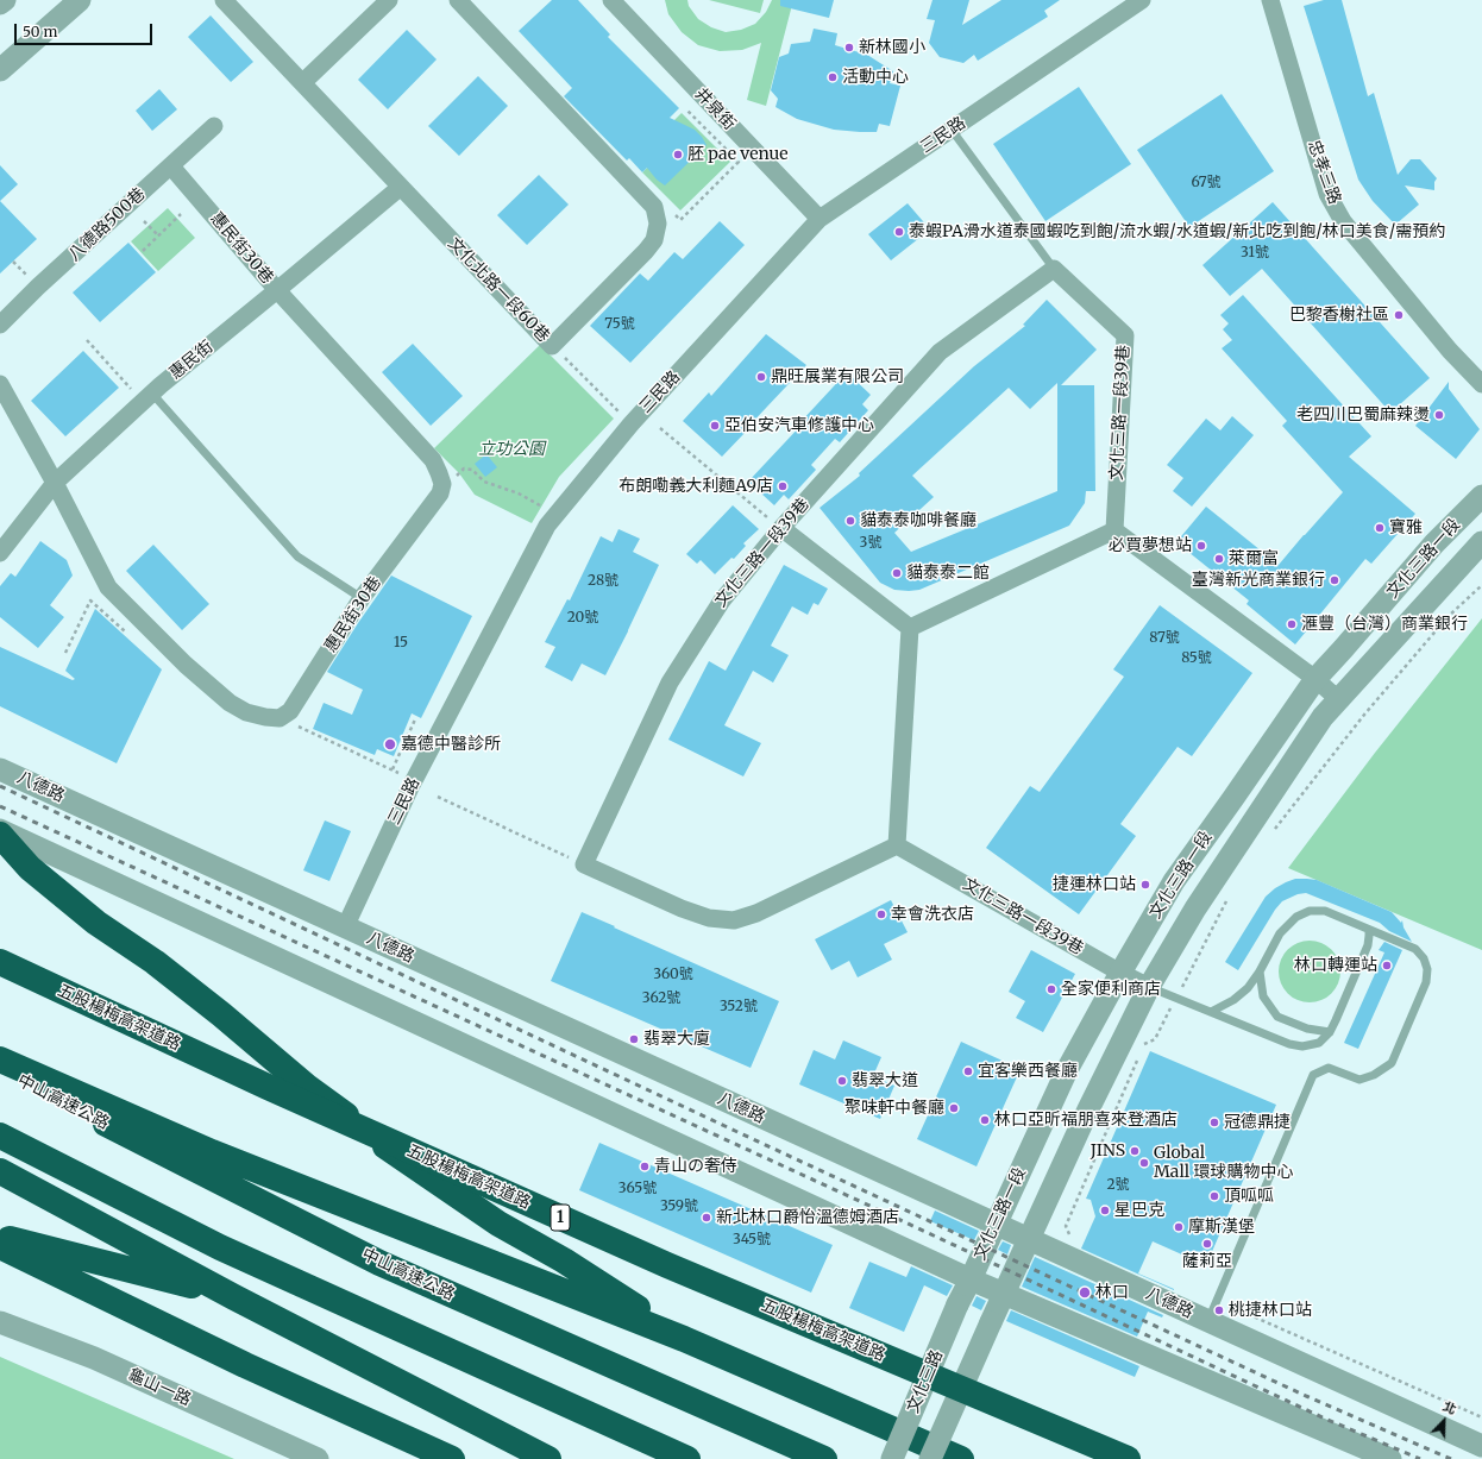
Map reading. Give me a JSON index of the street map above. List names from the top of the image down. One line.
{"streets":{"highway":["五股楊梅高架道路","中山高速公路","1"],"street":["井泉街","三民路","忠孝三路","八德路500巷","惠民街30巷","文化北路一段60巷","惠民街","文化三路一段39巷","文化三路一段","八德路","文化三路","龜山一路"]},"crossings":[["井泉街","三民路"],["三民路","八德路"],["八德路500巷","惠民街30巷"],["惠民街30巷","惠民街"],["文化北路一段60巷","惠民街"],["文化三路一段39巷","文化三路一段"],["文化三路一段","八德路"],["文化三路一段","文化三路"]],"parks":["立功公園"],"places":["新林國小","活動中心","胚 pae venue","泰蝦PA滑水道泰國蝦吃到飽/流水蝦/水道蝦/新北吃到飽/林口美食/需預約","巴黎香榭社區","鼎旺展業有限公司","老四川巴蜀麻辣燙","亞伯安汽車修護中心","布朗嘞義大利麵A9店","貓泰泰咖啡餐廳","寶雅","必買夢想站","萊爾富","貓泰泰二館","臺灣新光商業銀行","滙豐（台灣）商業銀行","嘉德中醫診所","捷運林口站","幸會洗衣店","林口轉運站","全家便利商店","翡翠大廈","宜客樂西餐廳","翡翠大道","聚味軒中餐廳","林口亞昕福朋喜來登酒店","冠德鼎捷","JINS","Global Mall 環球購物中心","青山の奢侍","頂呱呱","星巴克","新北林口爵怡溫德姆酒店","摩斯漢堡","薩莉亞","林口","桃捷林口站"],"house_numbers":["67號","31號","75號","3號","28號","20號","87號","15","85號","360號","362號","352號","2號","365號","359號","345號"],"scale_bar":"50 m","north":"top right"}
